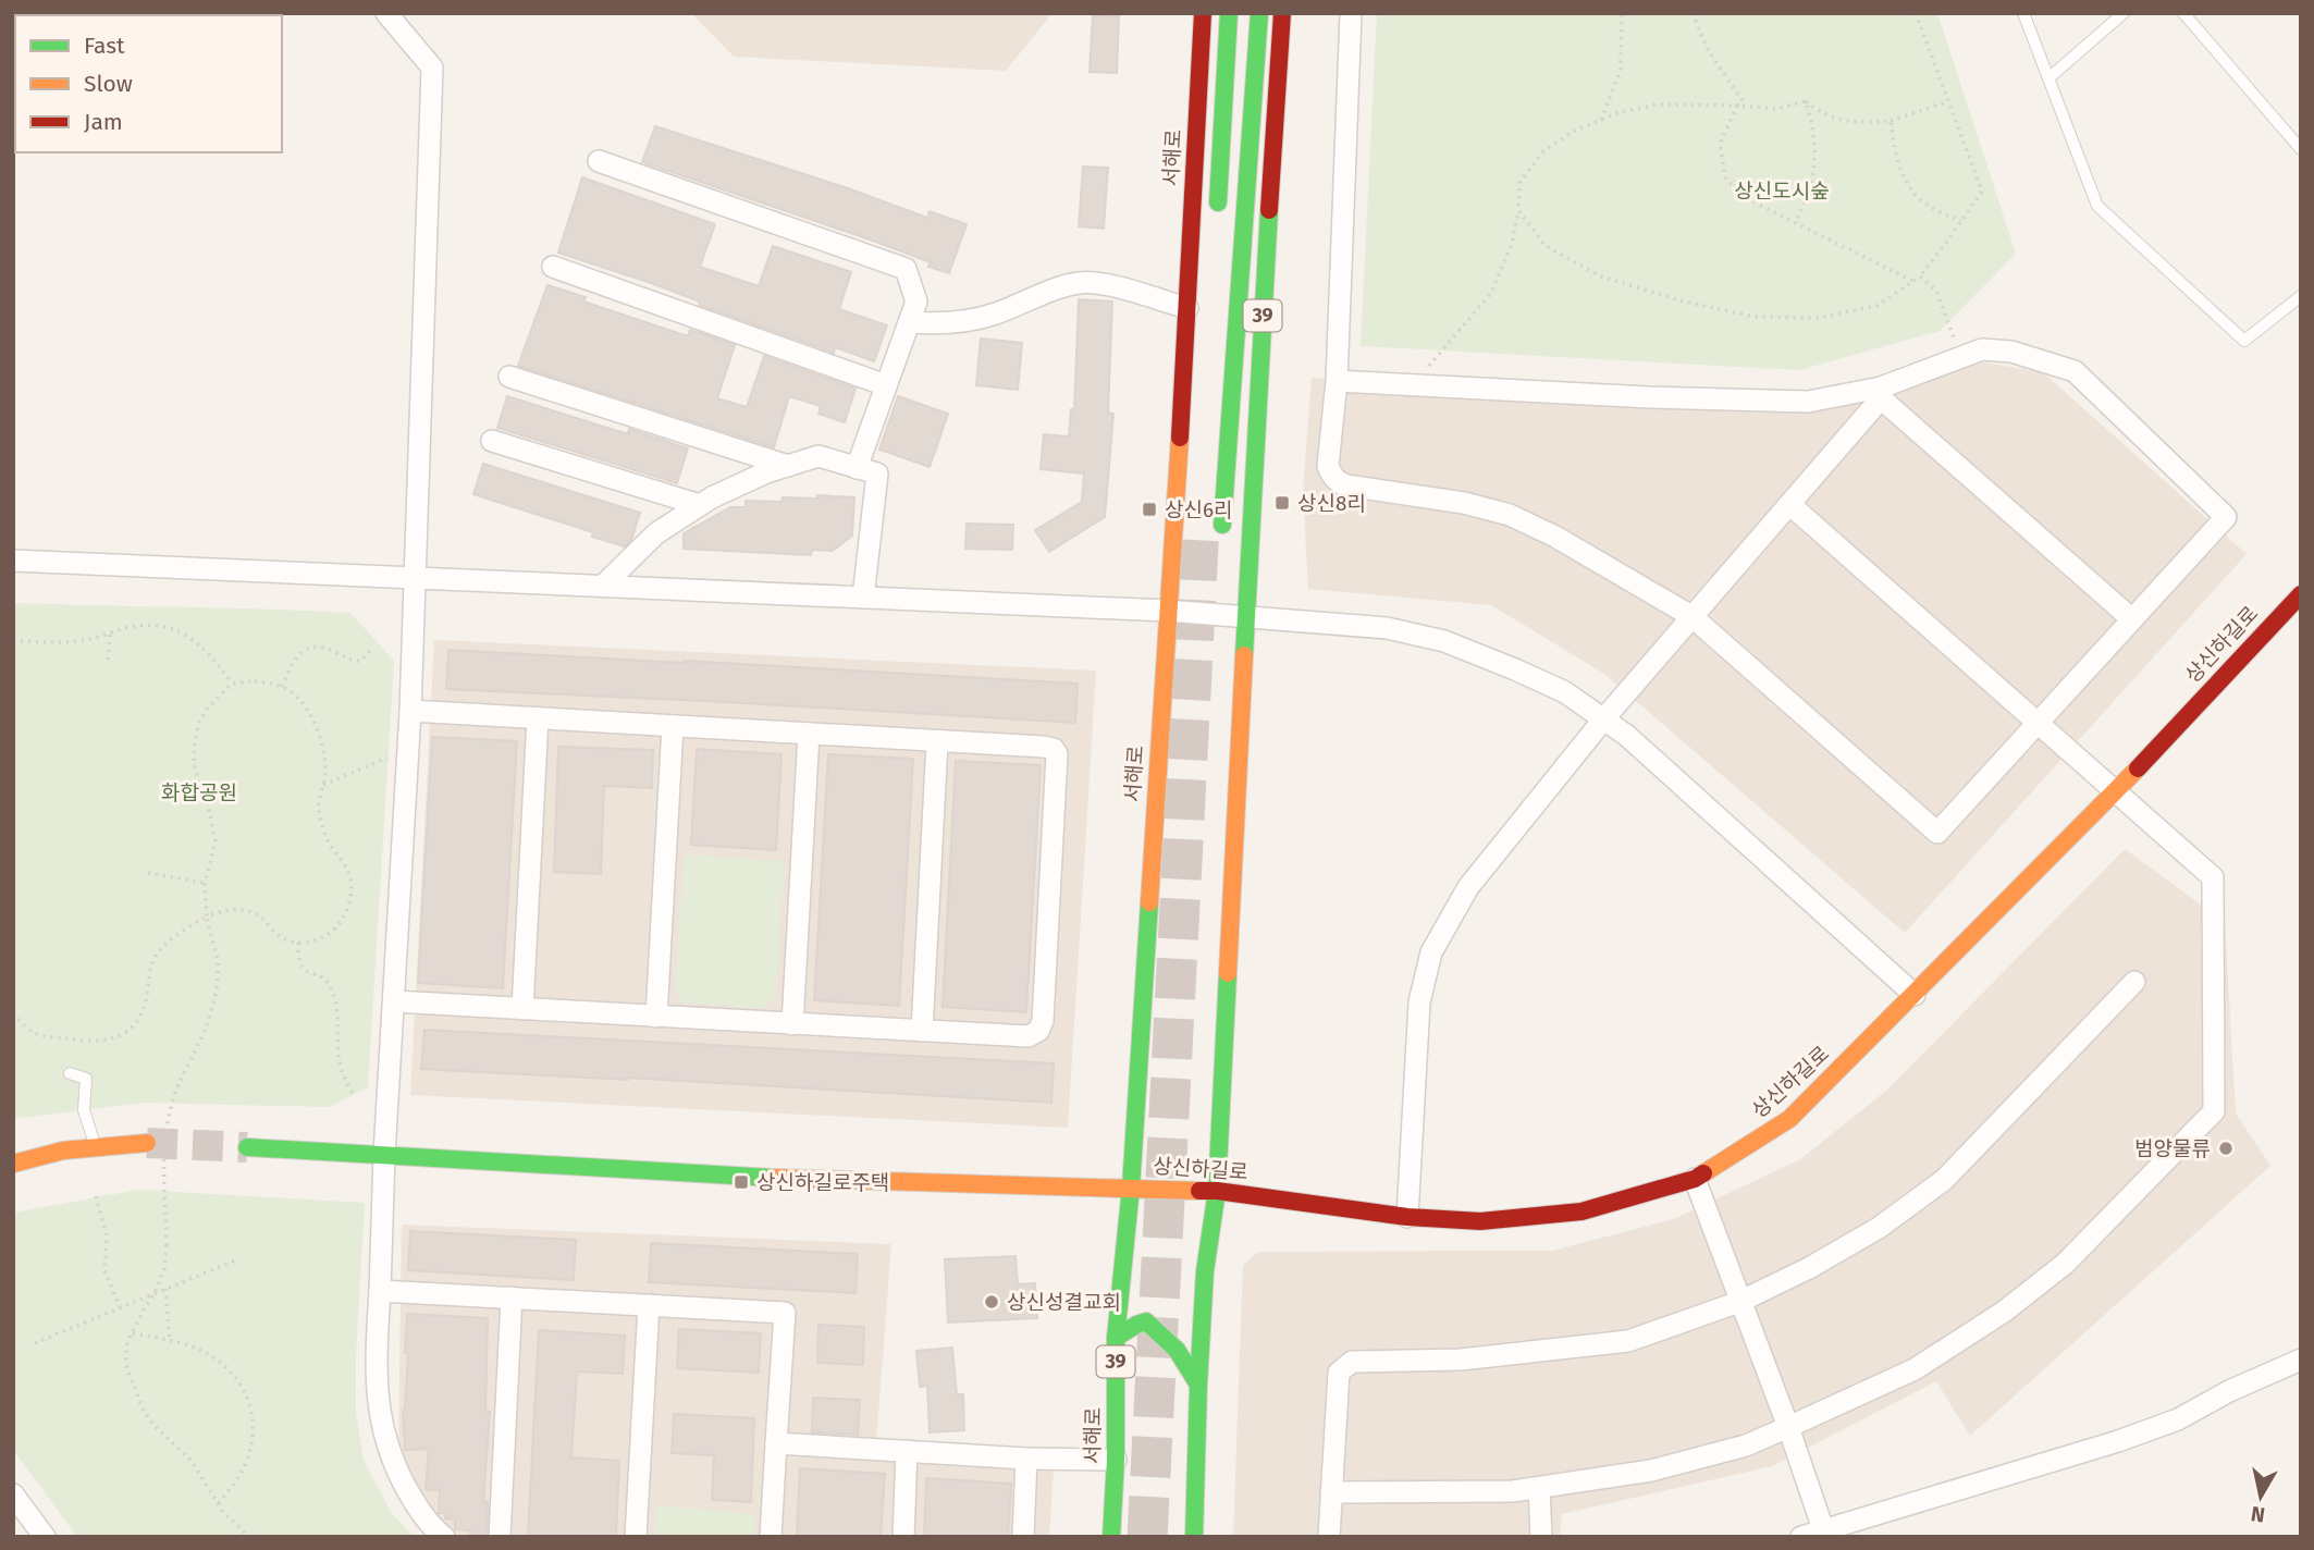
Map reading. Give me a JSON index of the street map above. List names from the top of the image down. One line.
{"streets":{"main road":["서해로","39","상신하길로"]},"crossings":[["서해로","상신하길로"],["39","상신하길로"]],"parks":["상신도시숲","화합공원"],"places":{"transit":["상신8리","상신6리","상신하길로주택"],"other":["범양물류","상신성결교회"]},"legend":["Fast","Slow","Jam"],"north":"bottom"}
